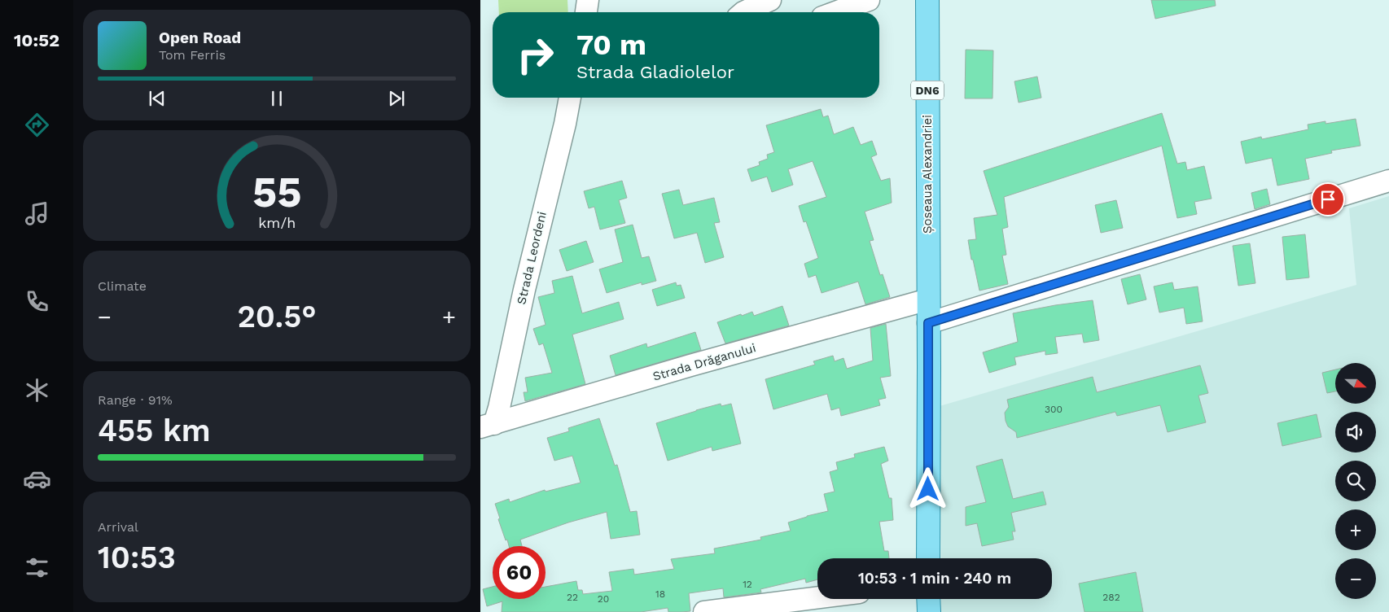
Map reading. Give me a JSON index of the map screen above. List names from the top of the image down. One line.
{"streets":{"main road":["DN6","Șoseaua Alexandriei"],"street":["Strada Leordeni","Strada Drăganului"]},"crossings":[["DN6","Șoseaua Alexandriei"],["Șoseaua Alexandriei","Strada Drăganului"],["Strada Leordeni","Strada Drăganului"]],"house_numbers":["300","12","18","22","282","20"],"north":"right","page":{"tabs":"10:52","turn":["70 m","Strada Gladiolelor"],"song":["Open Road","Tom Ferris"],"tile":["Climate",["Range · 91%","455 km"],["Arrival","10:53"]],"heat":["−","20.5°","+"],"map_buttons":["+","−"],"limit":"60","trip":"10:53 · 1 min · 240 m","gauge":["55","km/h"]}}
